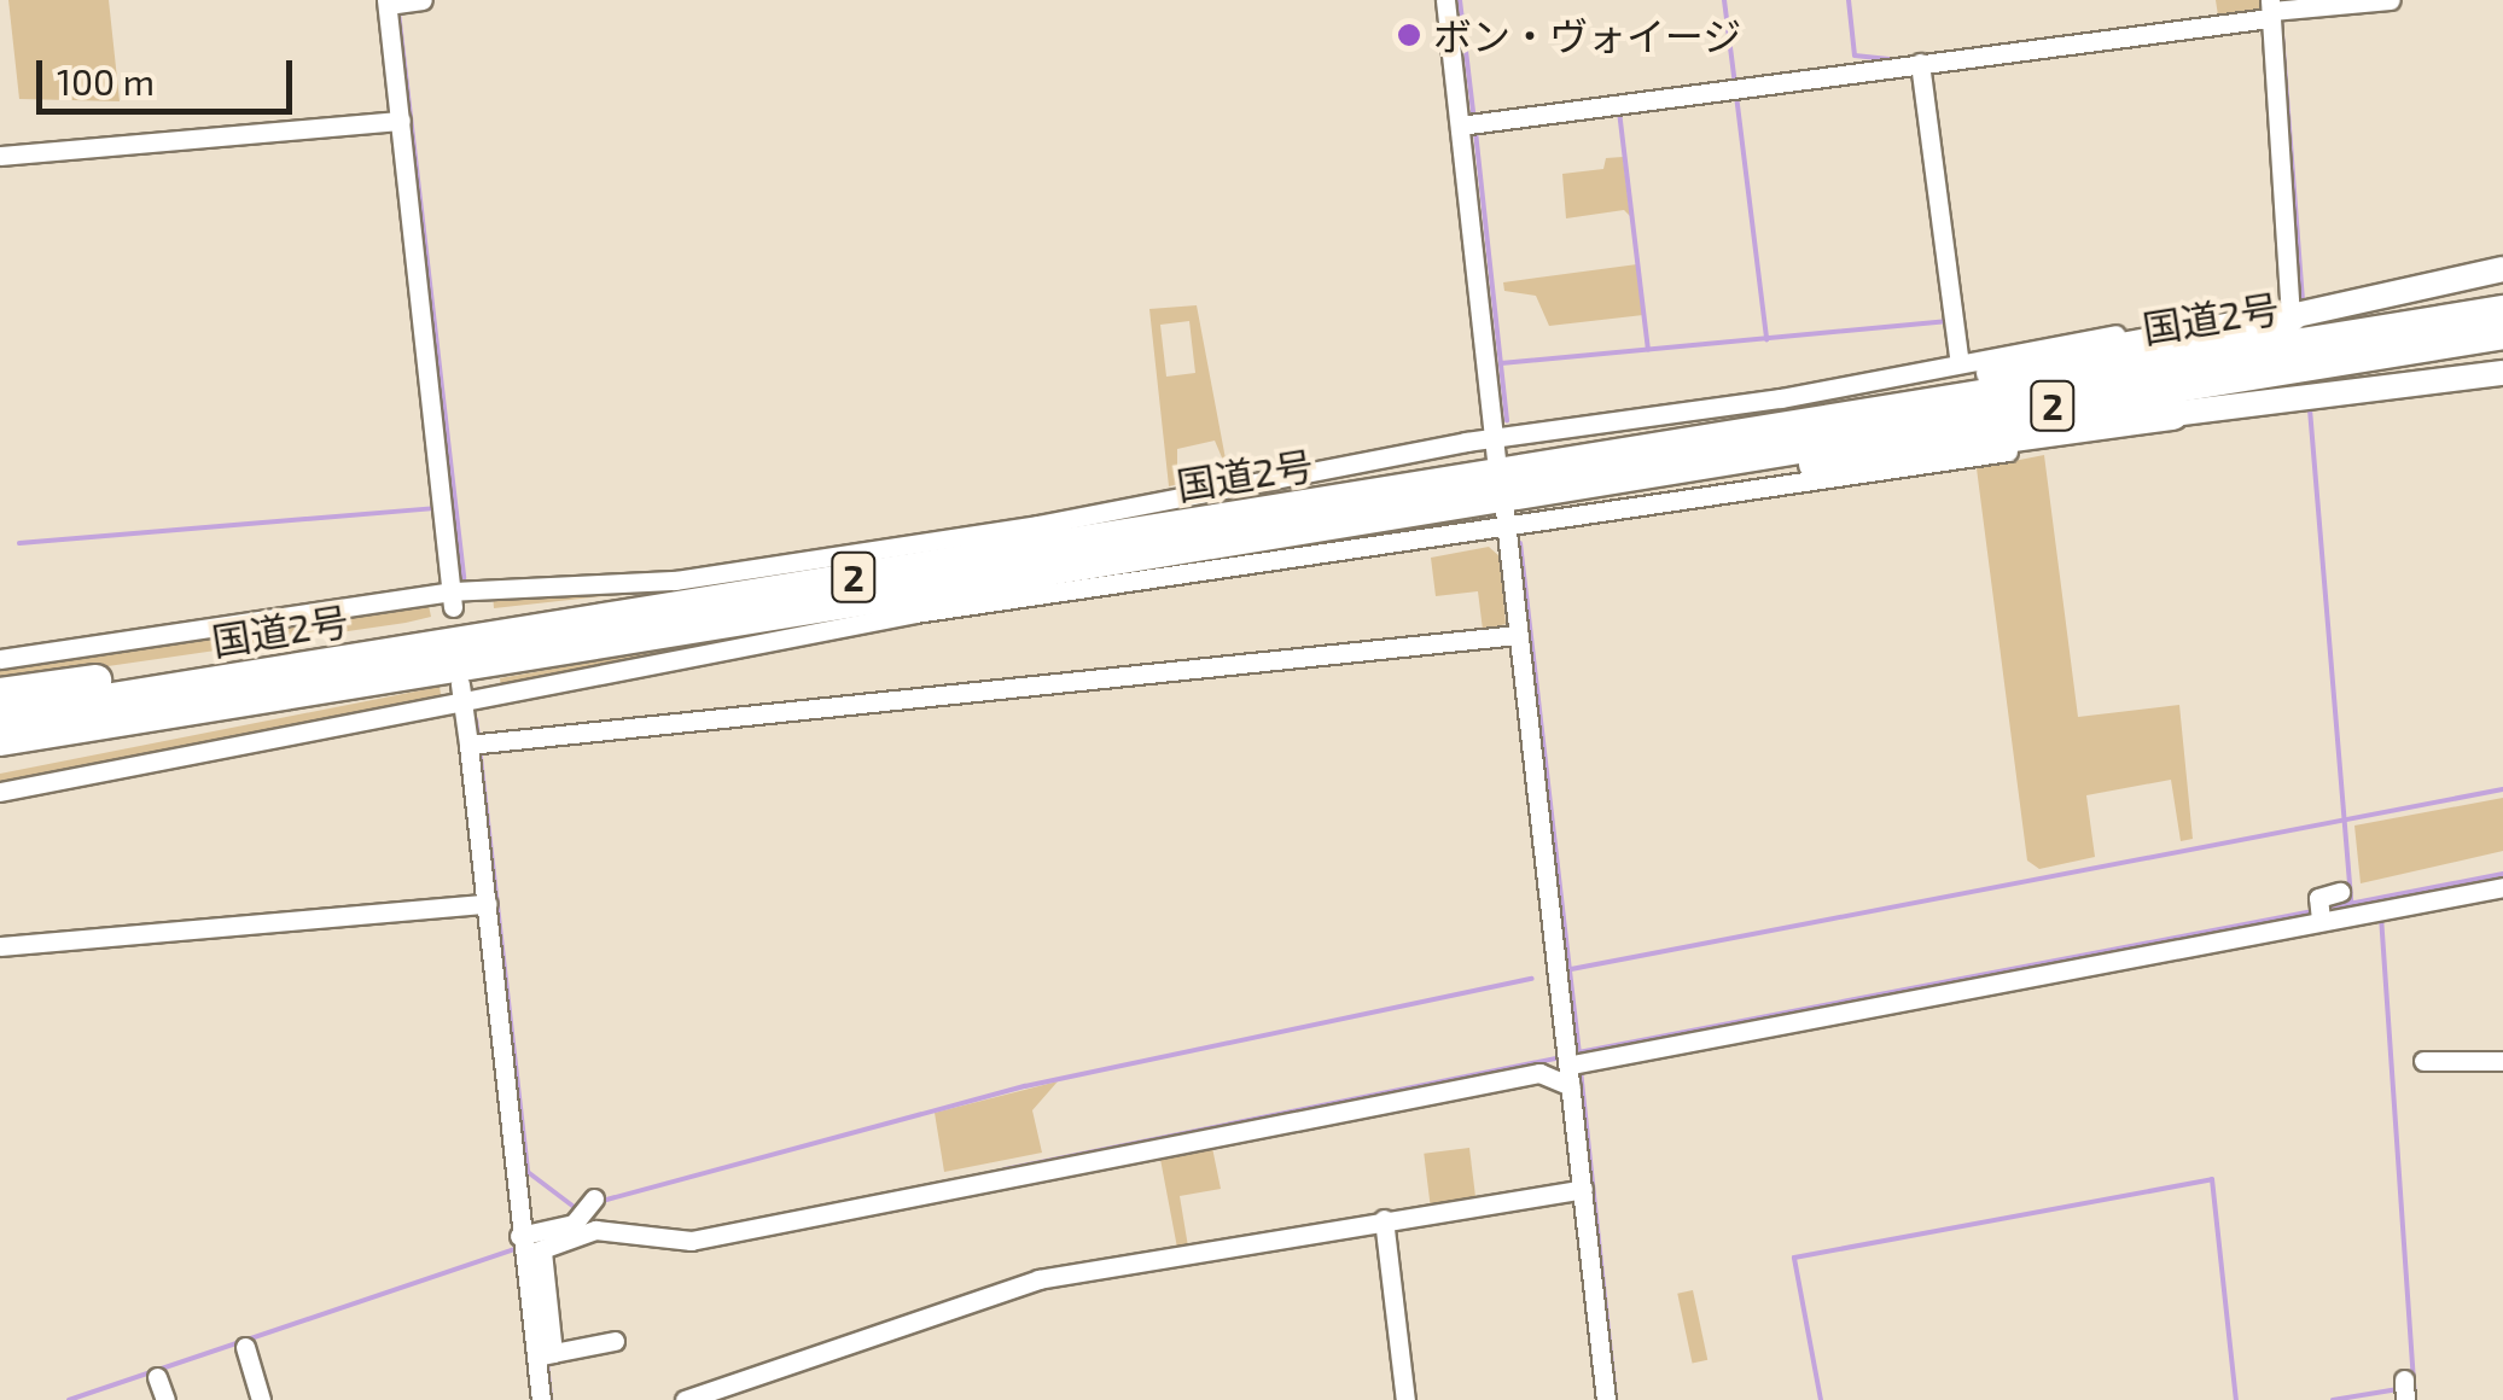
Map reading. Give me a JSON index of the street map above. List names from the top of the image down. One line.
{"streets":{"highway":["国道2号","2"]},"places":["ボン・ヴォイージ"],"scale_bar":"100 m"}
